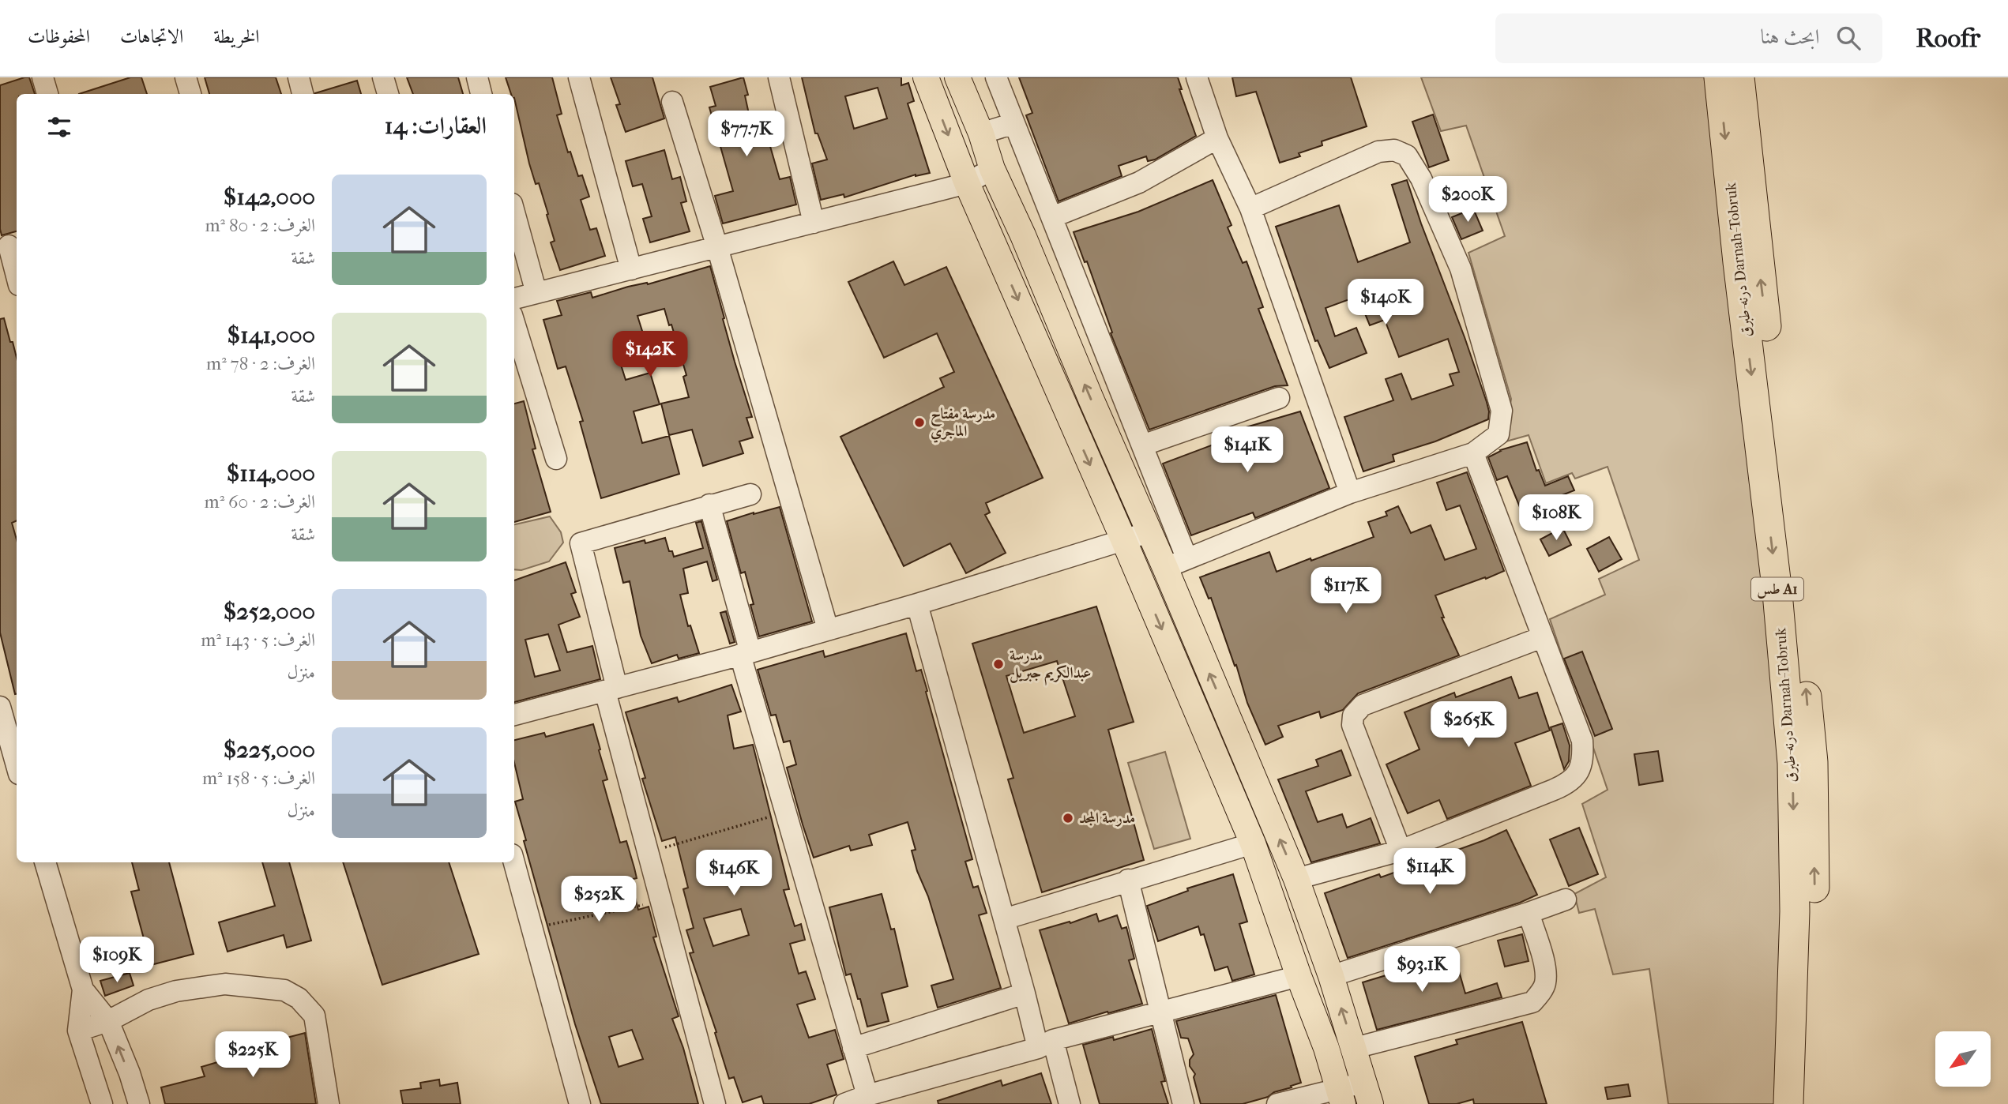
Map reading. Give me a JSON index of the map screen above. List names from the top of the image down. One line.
{"streets":{"highway":["درنه-طبرق Darnah-Tobruk","طس A1"]},"places":["مدرسة مفتاح الماجري","مدرسة عبدالكريم جبريل","مدرسة المجد"],"north":"bottom left","page":{"header":"Roofr","search":"ابحث هنا","nav":["الخريطة","الاتجاهات","المحفوظات"],"heading":"العقارات: 14","price":["$77.7K","$200K","$140K","$142K","$141K","$108K","$117K","$265K","$114K","$146K","$252K","$109K","$93.1K","$225K"],"list":[{"name":"$142,000","note":"الغرف: 2 · 80 m² · شقة"},{"name":"$141,000","note":"الغرف: 2 · 78 m² · شقة"},{"name":"$114,000","note":"الغرف: 2 · 60 m² · شقة"},{"name":"$252,000","note":"الغرف: 5 · 143 m² · منزل"},{"name":"$225,000","note":"الغرف: 5 · 158 m² · منزل"}]}}
